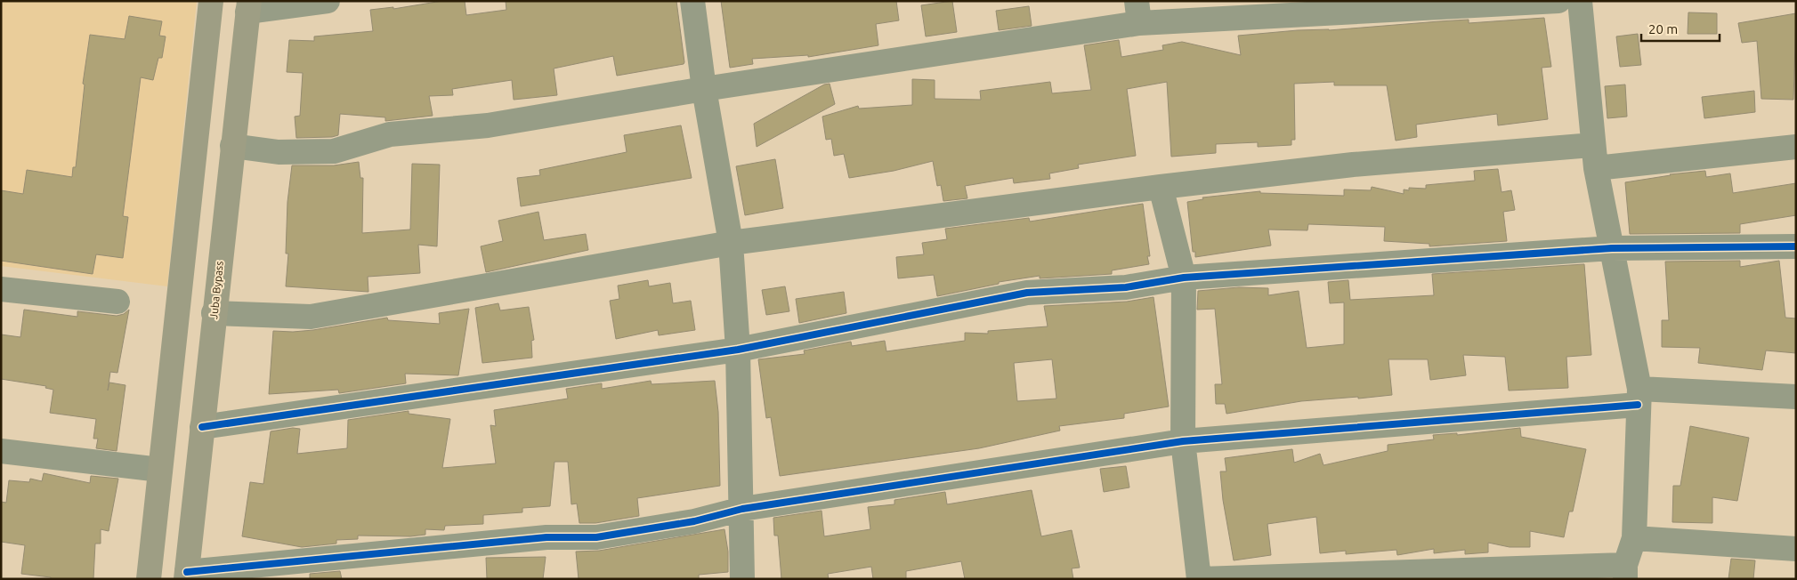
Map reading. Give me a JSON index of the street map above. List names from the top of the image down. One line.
{"streets":{"main road":["Juba Bypass"]},"scale_bar":"20 m"}
